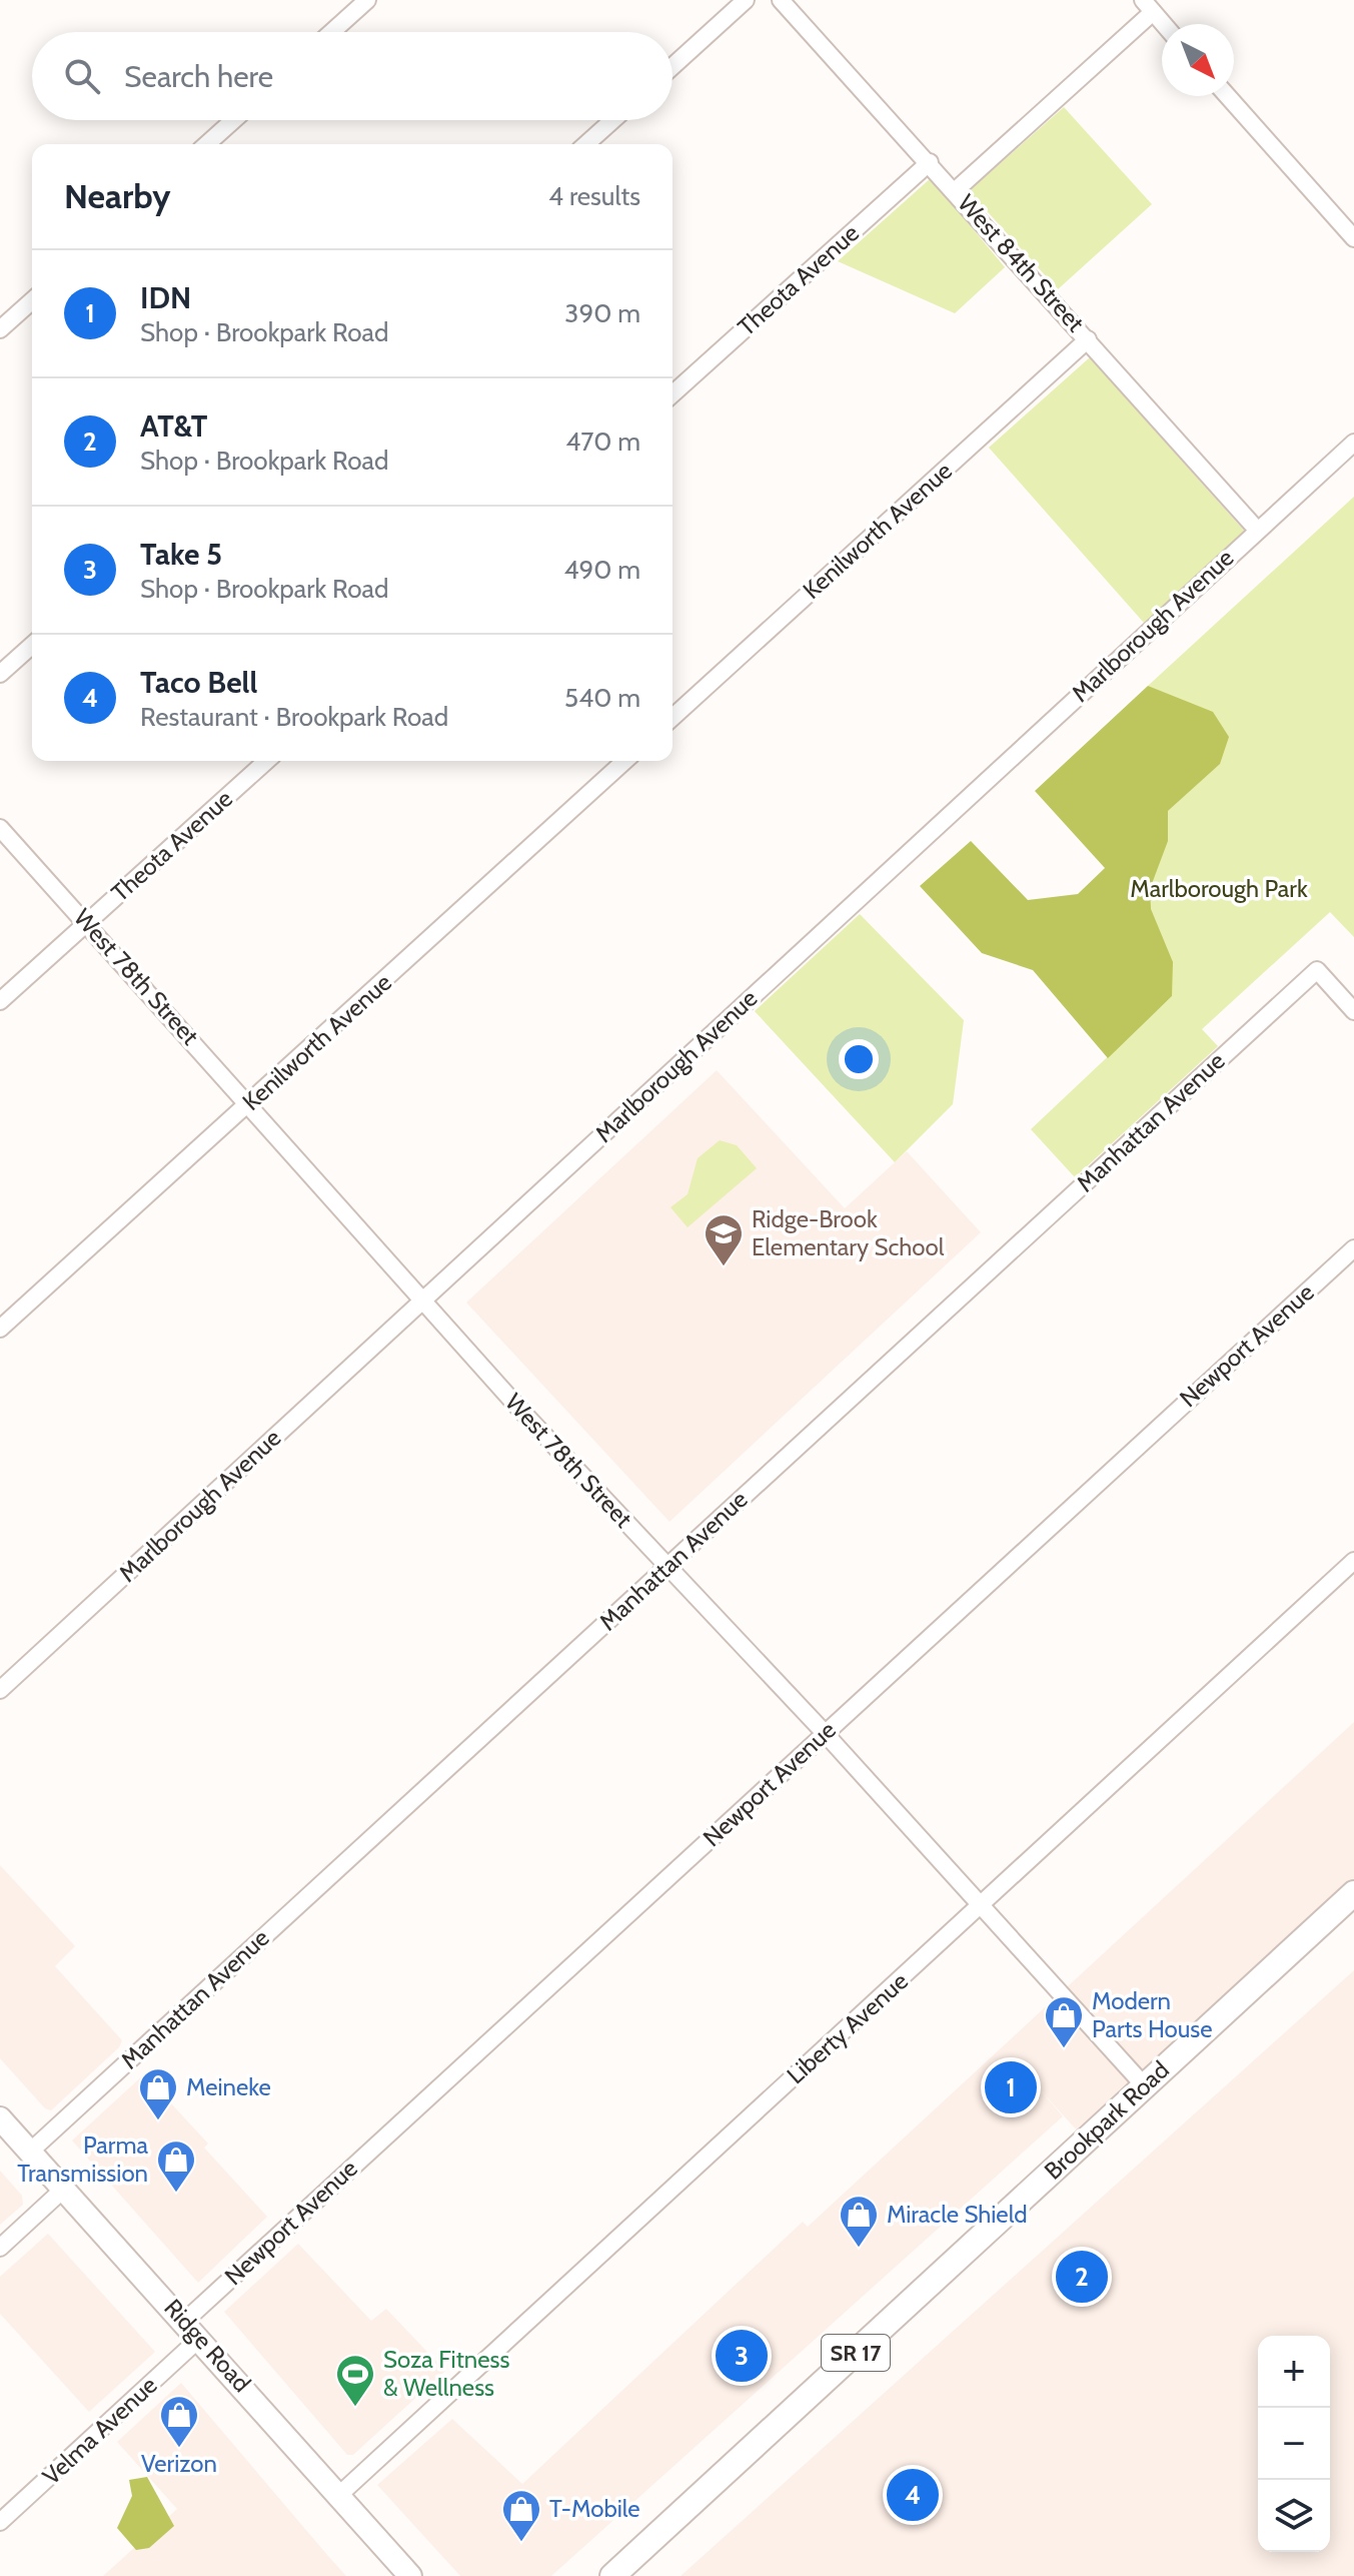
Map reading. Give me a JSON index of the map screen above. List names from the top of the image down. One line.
{"streets":{"main road":["Brookpark Road","Ridge Road","SR 17"],"street":["West 84th Street","Theota Avenue","Kenilworth Avenue","Marlborough Avenue","West 78th Street","Manhattan Avenue","Newport Avenue","Liberty Avenue","Velma Avenue"]},"crossings":[["West 84th Street","Theota Avenue"],["West 84th Street","Kenilworth Avenue"],["West 84th Street","Marlborough Avenue"],["Theota Avenue","West 78th Street"],["Kenilworth Avenue","West 78th Street"],["Marlborough Avenue","West 78th Street"],["West 78th Street","Manhattan Avenue"],["West 78th Street","Newport Avenue"],["West 78th Street","Liberty Avenue"],["West 78th Street","Brookpark Road"],["Manhattan Avenue","Ridge Road"],["Newport Avenue","Ridge Road"],["Liberty Avenue","Ridge Road"],["Ridge Road","Velma Avenue"]],"parks":["Marlborough Park"],"places":{"school or university":["Ridge-Brook Elementary School"],"shop":["Modern Parts House","Meineke","Parma Transmission","Miracle Shield","Verizon","T-Mobile"],"sports":["Soza Fitness & Wellness"]},"north":"bottom right","page":{"search":"Search here","heading":["Nearby","4 results"],"list":[{"mark":"1","name":"IDN","note":"Shop · Brookpark Road","value":"390 m"},{"mark":"2","name":"AT&T","note":"Shop · Brookpark Road","value":"470 m"},{"mark":"3","name":"Take 5","note":"Shop · Brookpark Road","value":"490 m"},{"mark":"4","name":"Taco Bell","note":"Restaurant · Brookpark Road","value":"540 m"}],"pins":["1","2","3","4"],"map_buttons":["+","−"]}}
